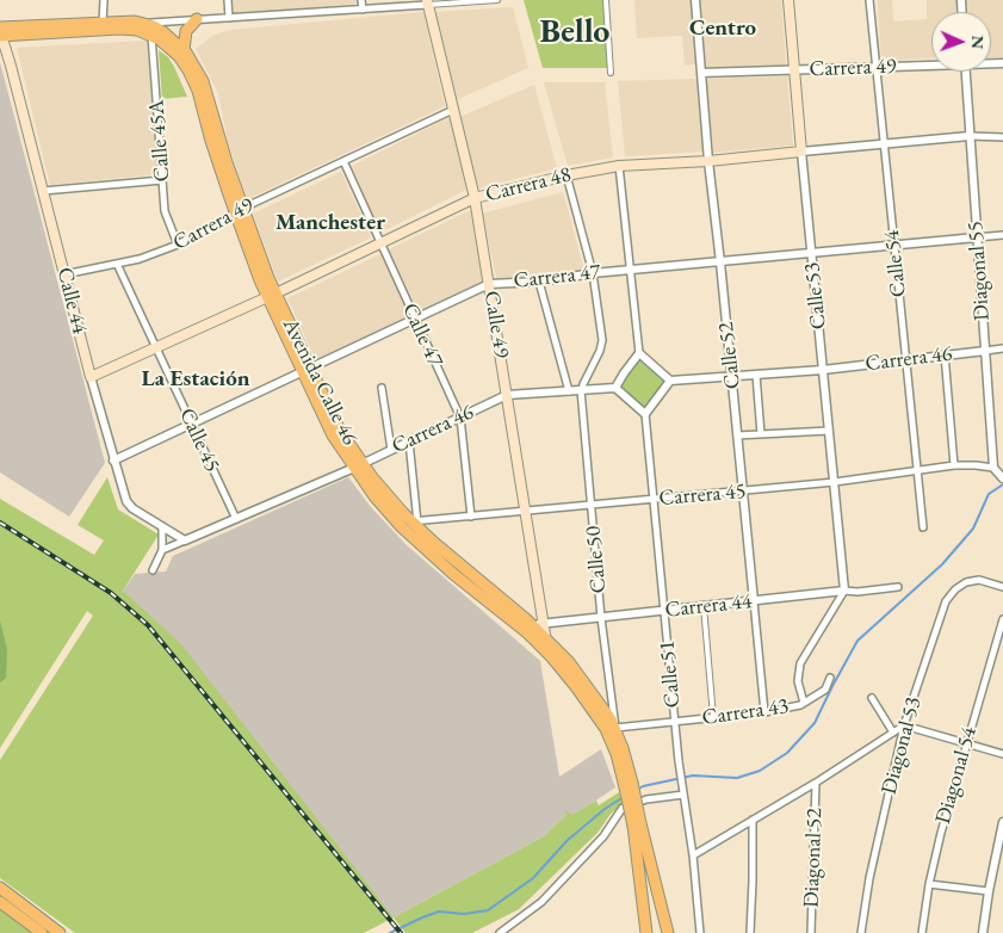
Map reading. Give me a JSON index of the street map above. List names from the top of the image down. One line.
{"streets":{"main road":["Carrera 48","Calle 53","Calle 44","Calle 49","Avenida Calle 46"],"street":["Carrera 49","Calle 45A","Calle 54","Diagonal 55","Carrera 47","Calle 47","Calle 52","Carrera 46","Calle 45","Carrera 45","Calle 50","Carrera 44","Calle 51","Carrera 43","Diagonal 53","Diagonal 54","Diagonal 52"]},"crossings":[["Carrera 49","Calle 45A"],["Carrera 49","Calle 54"],["Carrera 49","Calle 53"],["Carrera 49","Calle 44"],["Carrera 49","Calle 49"],["Carrera 49","Calle 47"],["Carrera 49","Calle 52"],["Carrera 49","Avenida Calle 46"],["Carrera 49","Calle 45"],["Calle 45A","Avenida Calle 46"],["Carrera 48","Calle 54"],["Carrera 48","Diagonal 55"],["Carrera 48","Calle 53"],["Carrera 48","Calle 44"],["Carrera 48","Calle 49"],["Carrera 48","Calle 47"],["Carrera 48","Calle 52"],["Carrera 48","Avenida Calle 46"],["Carrera 48","Calle 45"],["Carrera 48","Calle 50"],["Calle 54","Carrera 47"],["Calle 54","Carrera 46"],["Calle 54","Carrera 45"],["Diagonal 55","Carrera 47"],["Diagonal 55","Carrera 46"],["Diagonal 55","Carrera 45"],["Carrera 47","Calle 53"],["Carrera 47","Calle 44"],["Carrera 47","Calle 49"],["Carrera 47","Calle 47"],["Carrera 47","Calle 52"],["Carrera 47","Avenida Calle 46"],["Carrera 47","Calle 45"],["Carrera 47","Calle 50"],["Calle 53","Carrera 46"],["Calle 53","Carrera 45"],["Calle 53","Carrera 44"],["Calle 44","Carrera 46"],["Calle 49","Carrera 46"],["Calle 49","Avenida Calle 46"],["Calle 49","Carrera 45"],["Calle 49","Carrera 44"],["Calle 47","Carrera 46"],["Calle 47","Carrera 45"],["Calle 52","Carrera 46"],["Calle 52","Carrera 45"],["Calle 52","Carrera 44"],["Calle 52","Carrera 43"],["Carrera 46","Avenida Calle 46"],["Carrera 46","Calle 45"],["Carrera 46","Calle 50"],["Avenida Calle 46","Carrera 45"],["Avenida Calle 46","Calle 50"],["Avenida Calle 46","Carrera 44"],["Avenida Calle 46","Carrera 43"],["Carrera 45","Calle 50"],["Carrera 45","Calle 51"],["Calle 50","Carrera 44"],["Calle 50","Carrera 43"],["Carrera 44","Calle 51"],["Calle 51","Carrera 43"]],"districts":["Centro","Bello","Manchester","La Estación"],"north":"right"}
